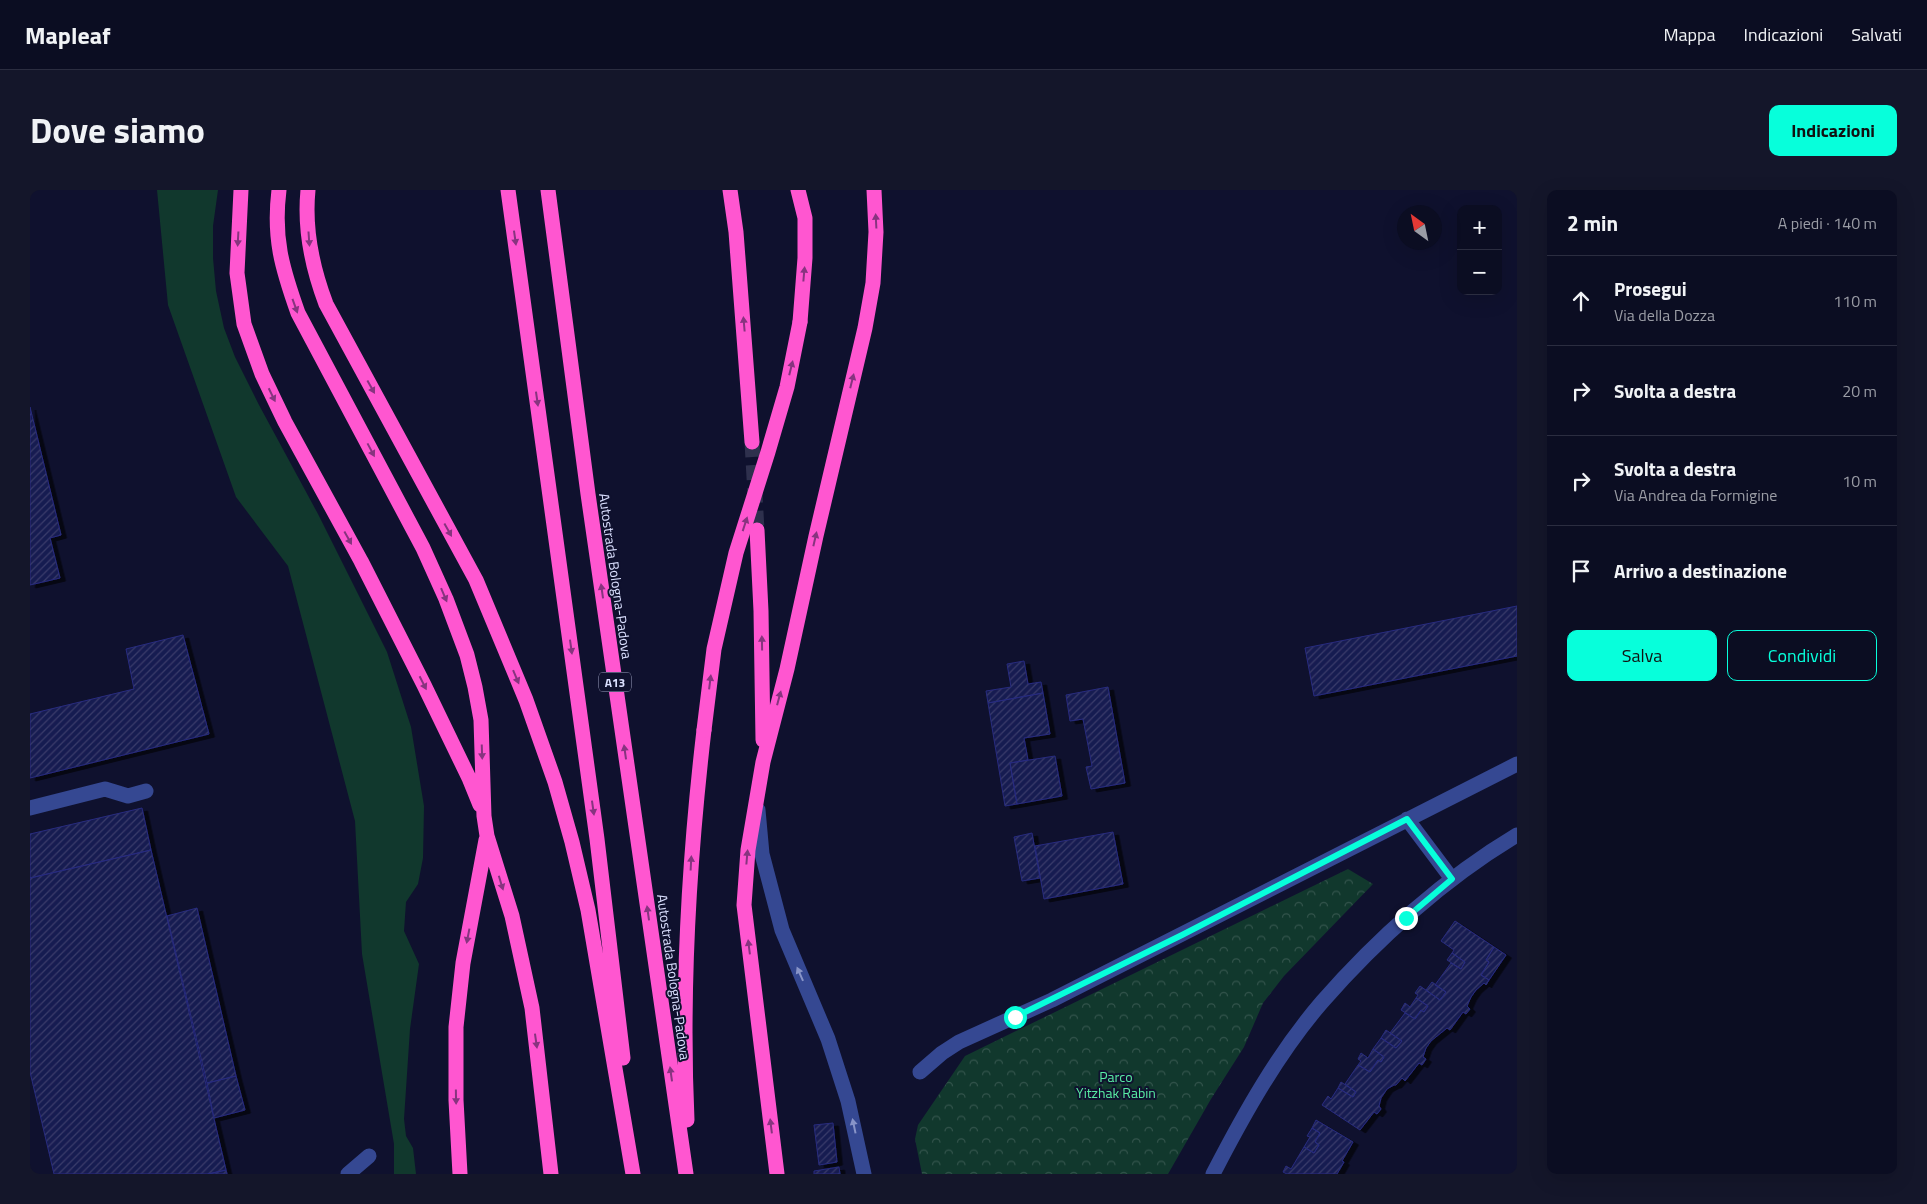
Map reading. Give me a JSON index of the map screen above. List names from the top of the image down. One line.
{"streets":{"highway":["Autostrada Bologna-Padova","A13"]},"parks":["Parco Yitzhak Rabin"],"north":"top left","page":{"header":"Mapleaf","nav":["Mappa","Indicazioni","Salvati"],"title":"Dove siamo","buttons":["Indicazioni",["Salva","Condividi"]],"heading":["2 min","A piedi · 140 m"],"map_buttons":["+","−"],"list":[["Prosegui","Via della Dozza","110 m"],["Svolta a destra","20 m"],["Svolta a destra","Via Andrea da Formigine","10 m"],"Arrivo a destinazione"]}}
